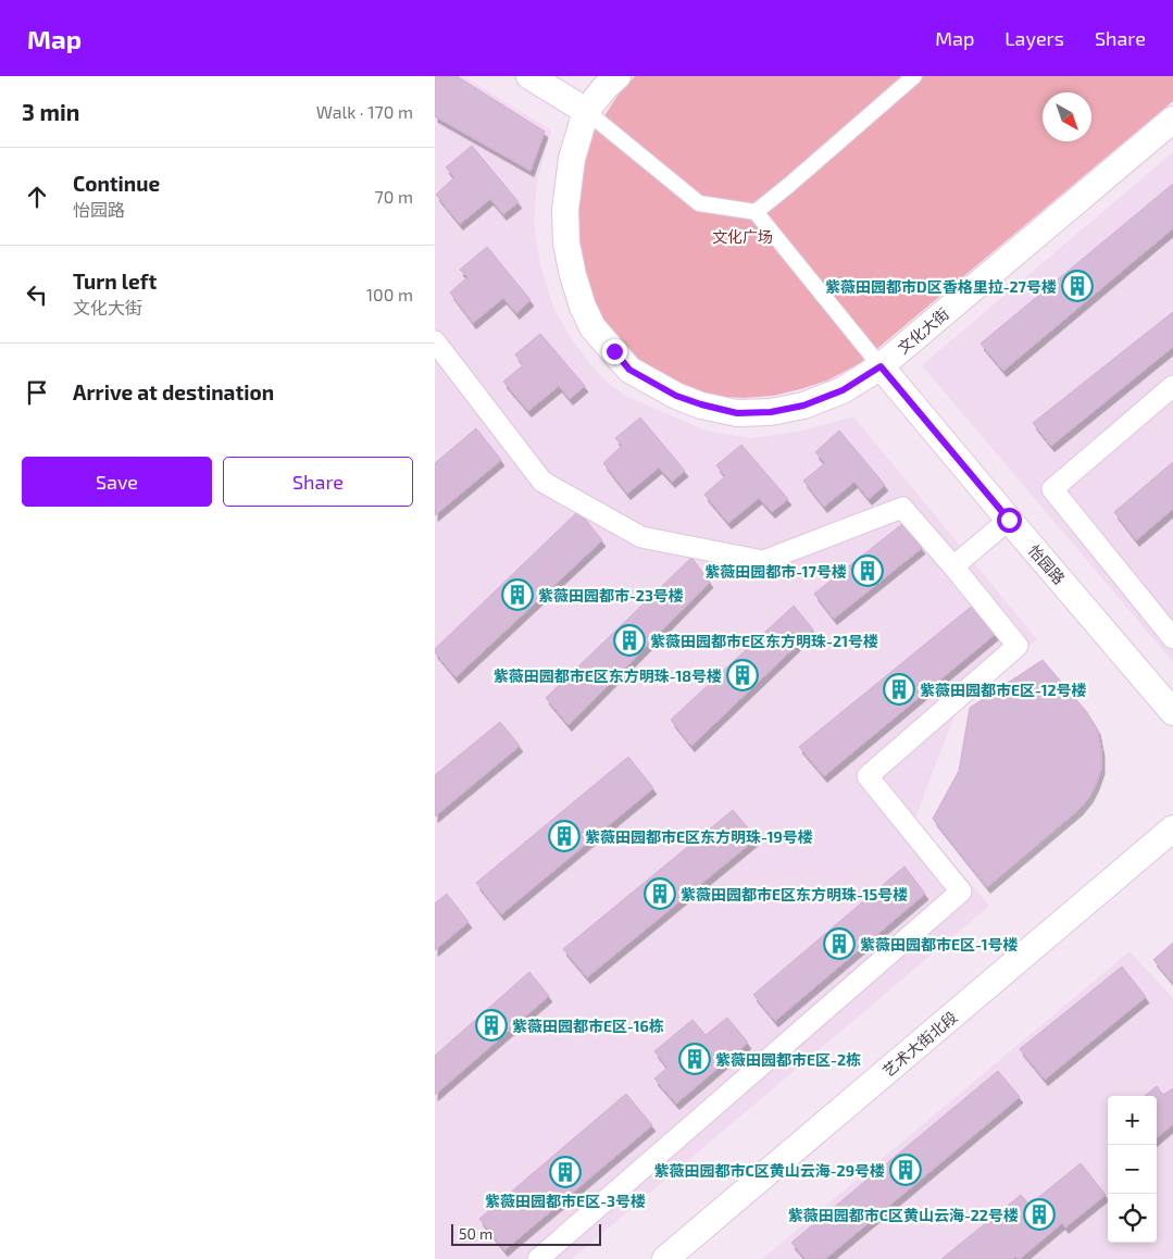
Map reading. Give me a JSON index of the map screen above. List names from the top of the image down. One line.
{"streets":{"street":["文化大街","怡园路","艺术大街北段"]},"crossings":[["文化大街","怡园路"]],"parks":["文化广场"],"places":{"building":["紫薇田园都市D区香格里拉-27号楼","紫薇田园都市-17号楼","紫薇田园都市-23号楼","紫薇田园都市E区东方明珠-21号楼","紫薇田园都市E区东方明珠-18号楼","紫薇田园都市E区-12号楼","紫薇田园都市E区东方明珠-19号楼","紫薇田园都市E区东方明珠-15号楼","紫薇田园都市E区-1号楼","紫薇田园都市E区-16栋","紫薇田园都市E区-2栋","紫薇田园都市C区黄山云海-29号楼","紫薇田园都市E区-3号楼","紫薇田园都市C区黄山云海-22号楼"]},"scale_bar":"50 m","north":"bottom right","page":{"header":"Map","nav":["Map","Layers","Share"],"heading":["3 min","Walk · 170 m"],"list":[["Continue","怡园路","70 m"],["Turn left","文化大街","100 m"],"Arrive at destination"],"buttons":["Save","Share"],"map_buttons":["+","−"],"scale":"50 m"}}
